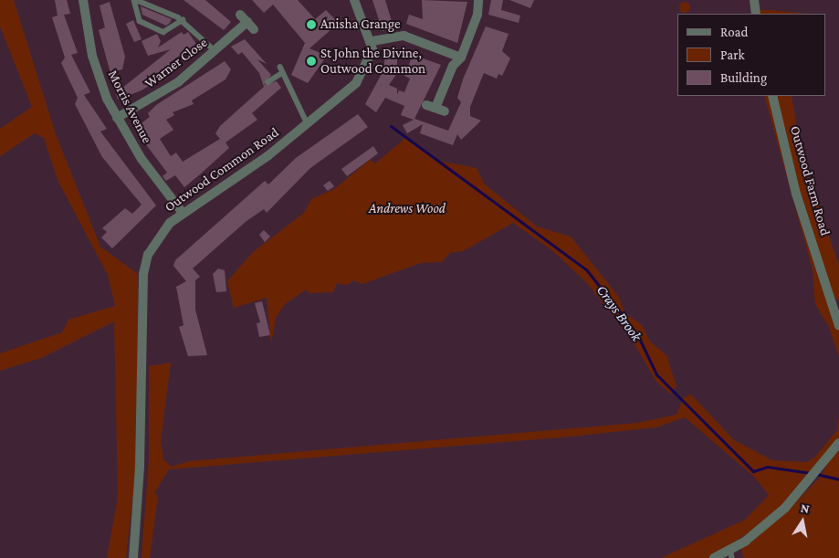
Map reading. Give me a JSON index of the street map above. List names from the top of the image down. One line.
{"streets":{"street":["Warner Close","Morris Avenue","Outwood Common Road","Outwood Farm Road"]},"crossings":[["Warner Close","Morris Avenue"],["Morris Avenue","Outwood Common Road"]],"water":["Crays Brook"],"parks":["Andrews Wood"],"places":["Anisha Grange","St John the Divine, Outwood Common"],"legend":["Road","Park","Building"],"north":"top"}
